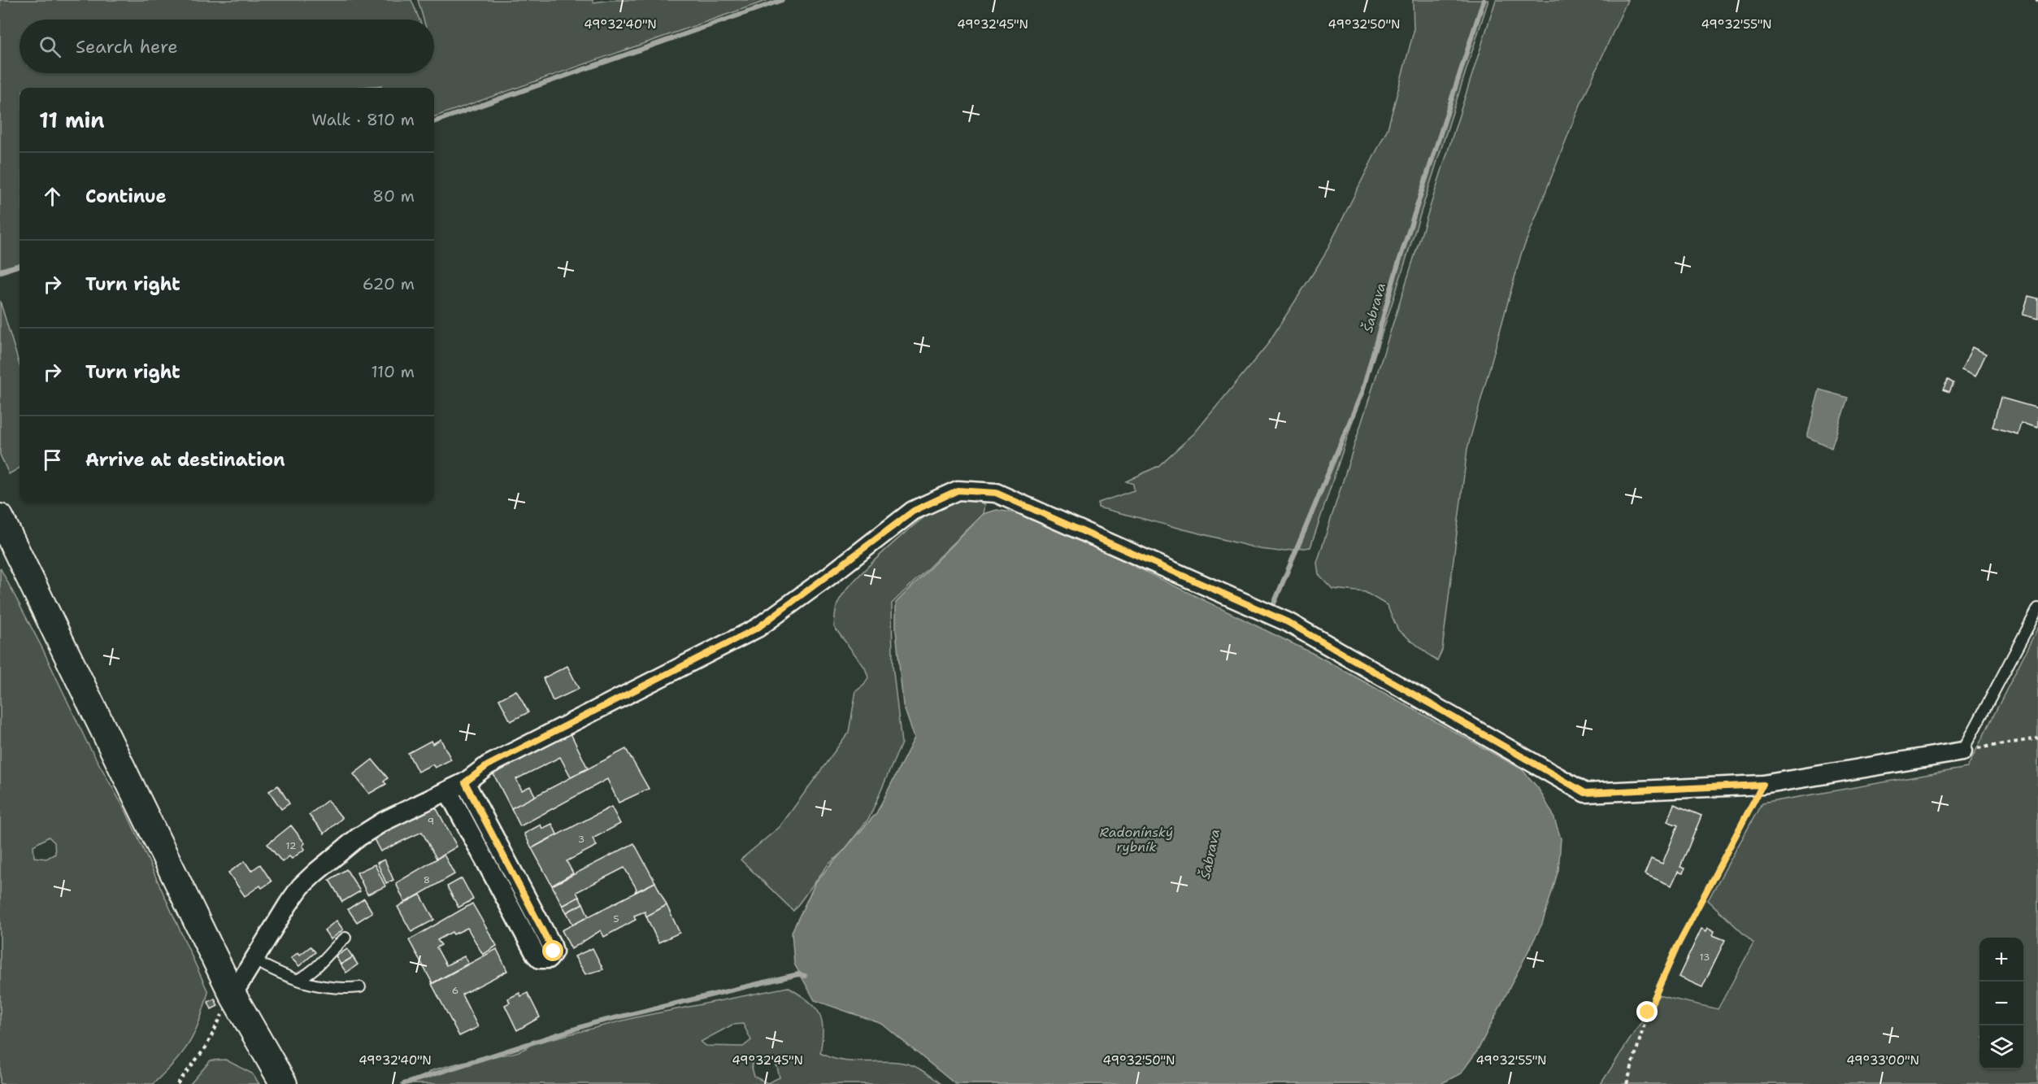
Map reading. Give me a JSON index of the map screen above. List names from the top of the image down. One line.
{"water":["Šabrava","Radonínský rybník"],"house_numbers":["9","3","12","8","5","13","6"],"page":{"search":"Search here","heading":["11 min","Walk · 810 m"],"list":[["Continue","80 m"],["Turn right","620 m"],["Turn right","110 m"],"Arrive at destination"],"map_buttons":["+","−"]},"coordinates":["49°32'40\"N","49°32'45\"N","49°32'50\"N","49°32'55\"N","49°33'00\"N"]}
